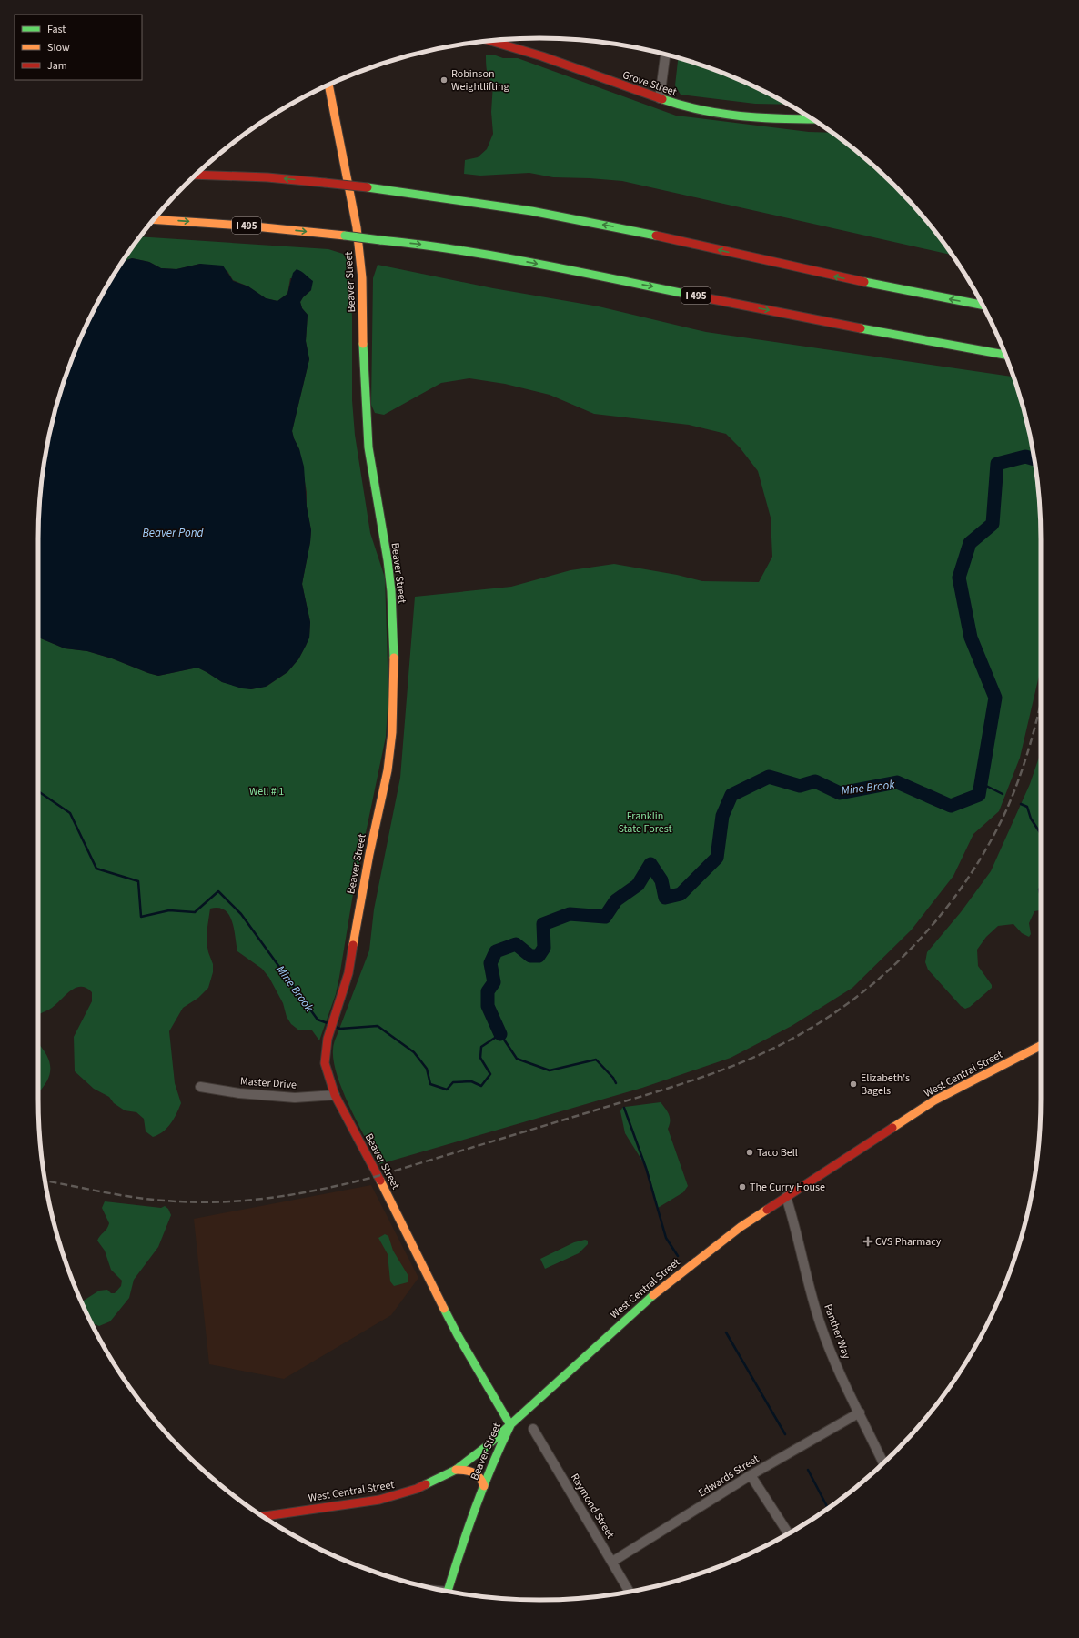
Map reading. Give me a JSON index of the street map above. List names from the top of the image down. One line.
{"streets":{"main road":["Grove Street","I 495","Beaver Street","West Central Street"],"street":["Master Drive","Panther Way","Edwards Street","Raymond Street"]},"crossings":[["Beaver Street","West Central Street"],["Beaver Street","Master Drive"],["West Central Street","Panther Way"],["Panther Way","Edwards Street"],["Edwards Street","Raymond Street"]],"water":["Beaver Pond","Mine Brook"],"parks":["Well # 1","Franklin State Forest"],"places":{"other":["Robinson Weightlifting","Elizabeth's Bagels","Taco Bell","The Curry House"],"health":["CVS Pharmacy"]},"legend":["Fast","Slow","Jam"]}
